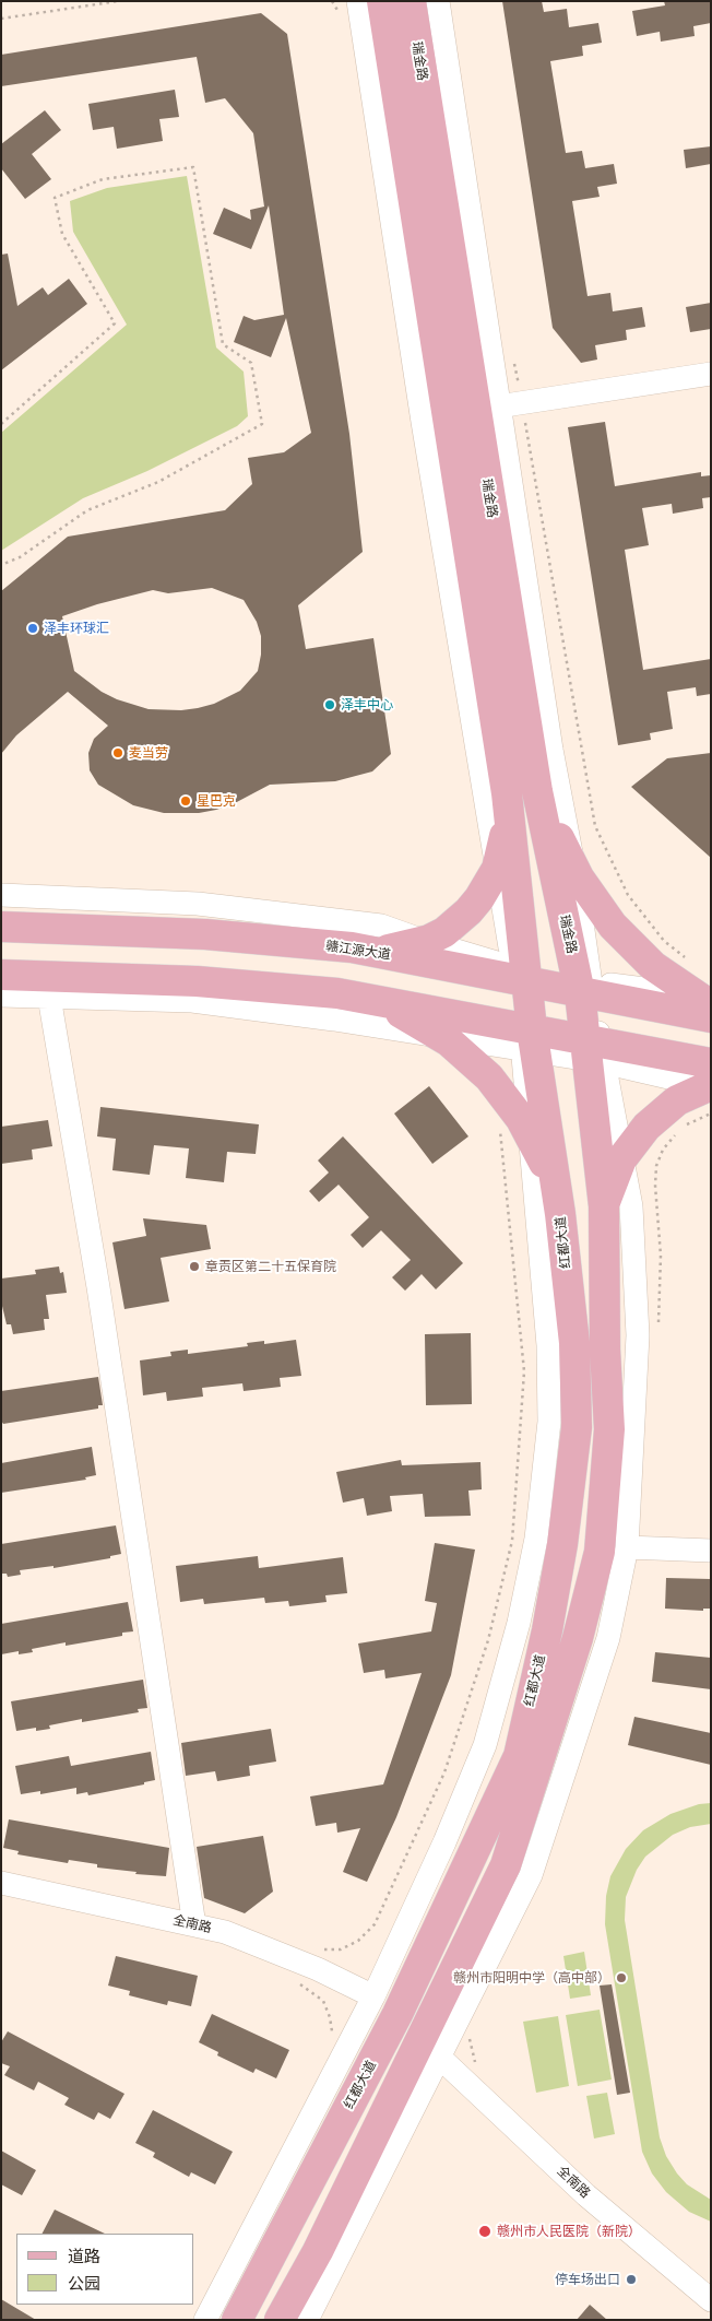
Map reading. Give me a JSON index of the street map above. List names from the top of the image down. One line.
{"streets":{"main road":["瑞金路","赣江源大道","红都大道"],"street":["全南路"]},"crossings":[["瑞金路","赣江源大道"],["瑞金路","红都大道"],["赣江源大道","红都大道"]],"places":["泽丰环球汇","泽丰中心","麦当劳","星巴克","章贡区第二十五保育院","赣州市阳明中学（高中部）","赣州市人民医院（新院）","停车场出口"],"legend":["道路","公园"]}
